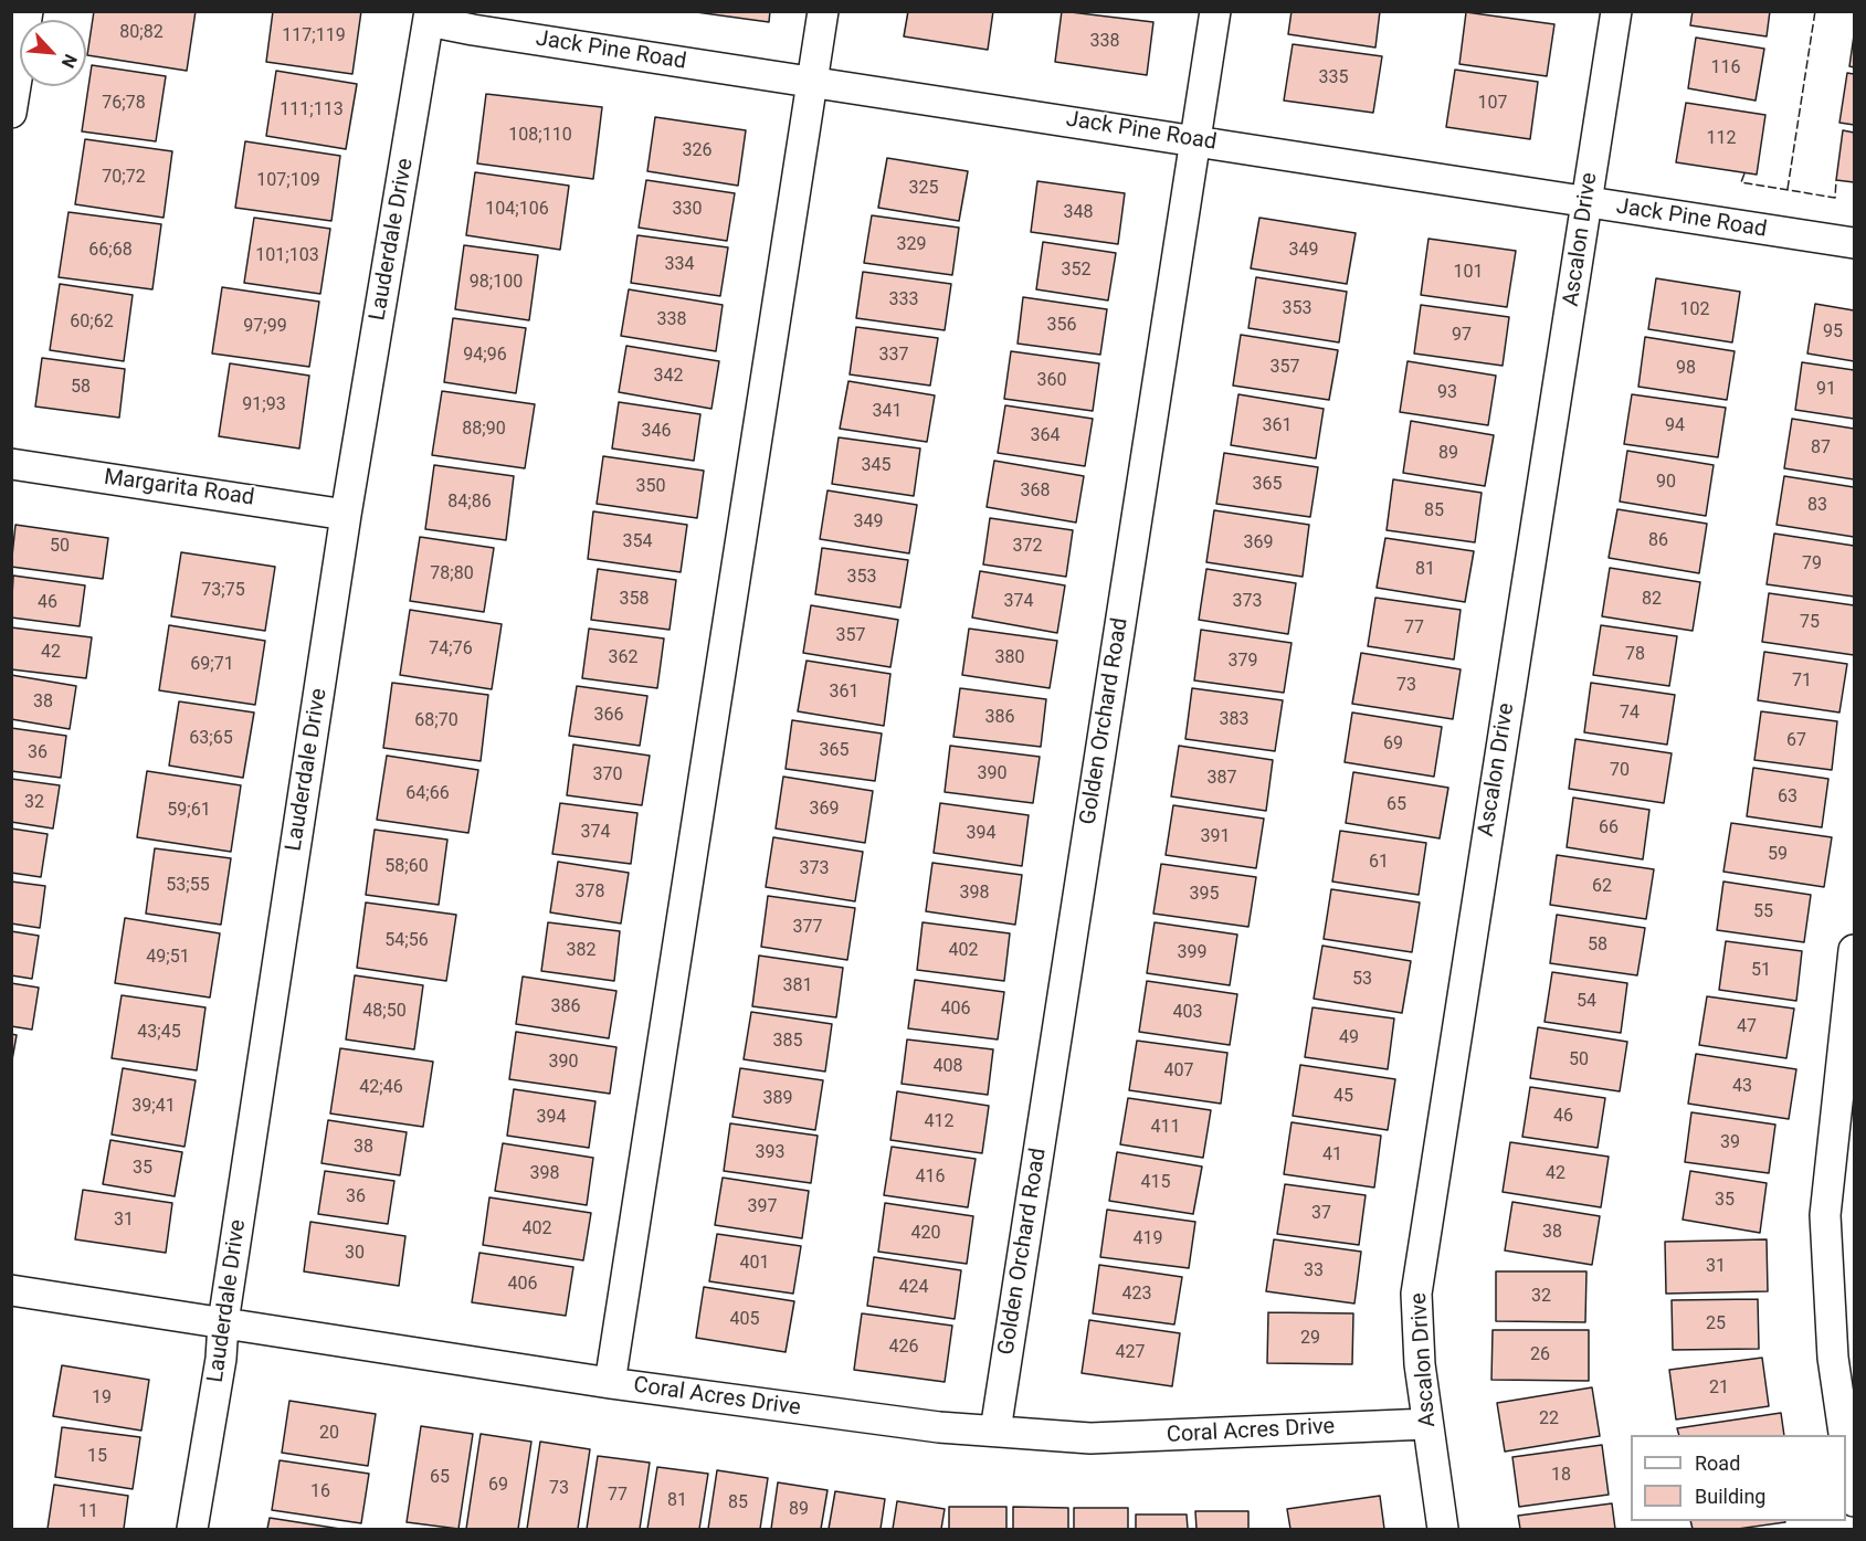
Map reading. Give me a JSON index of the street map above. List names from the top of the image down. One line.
{"streets":{"street":["Jack Pine Road","Lauderdale Drive","Ascalon Drive","Margarita Road","Golden Orchard Road","Coral Acres Drive"]},"crossings":[["Jack Pine Road","Lauderdale Drive"],["Jack Pine Road","Ascalon Drive"],["Jack Pine Road","Golden Orchard Road"],["Lauderdale Drive","Margarita Road"],["Lauderdale Drive","Coral Acres Drive"],["Ascalon Drive","Coral Acres Drive"],["Golden Orchard Road","Coral Acres Drive"]],"house_numbers":["80;82","117;119","338","116","335","76;78","107","111;113","108;110","112","326","70;72","107;109","325","104;106","330","348","329","66;68","349","101;103","334","352","101","98;100","333","353","102","338","60;62","356","97;99","95","97","94;96","337","357","98","342","360","58","91","93","91;93","341","361","94","88;90","346","364","87","89","345","90","365","350","368","84;86","83","85","349","86","354","369","50","372","79","81","78;80","353","73;75","358","82","374","373","46","75","77","357","74;76","42","78","362","380","379","69;71","71","73","361","38","74","366","386","383","68;70","63;65","67","69","365","36","70","390","370","387","64;66","63","32","65","369","59;61","66","374","394","391","59","61","58;60","373","53;55","62","378","398","395","55","377","54;56","58","382","402","399","49;51","51","53","381","54","386","406","48;50","403","47","43;45","49","385","50","390","408","407","43","42;46","45","389","39;41","46","394","412","411","39","38","393","41","35","398","42","416","415","36","35","397","37","31","402","38","420","419","30","401","31","33","406","424","423","32","405","25","29","426","427","26","21","19","22","20","15","18","65","69","73","16","77","81","85","89","11"],"legend":["Road","Building"],"north":"bottom right"}
